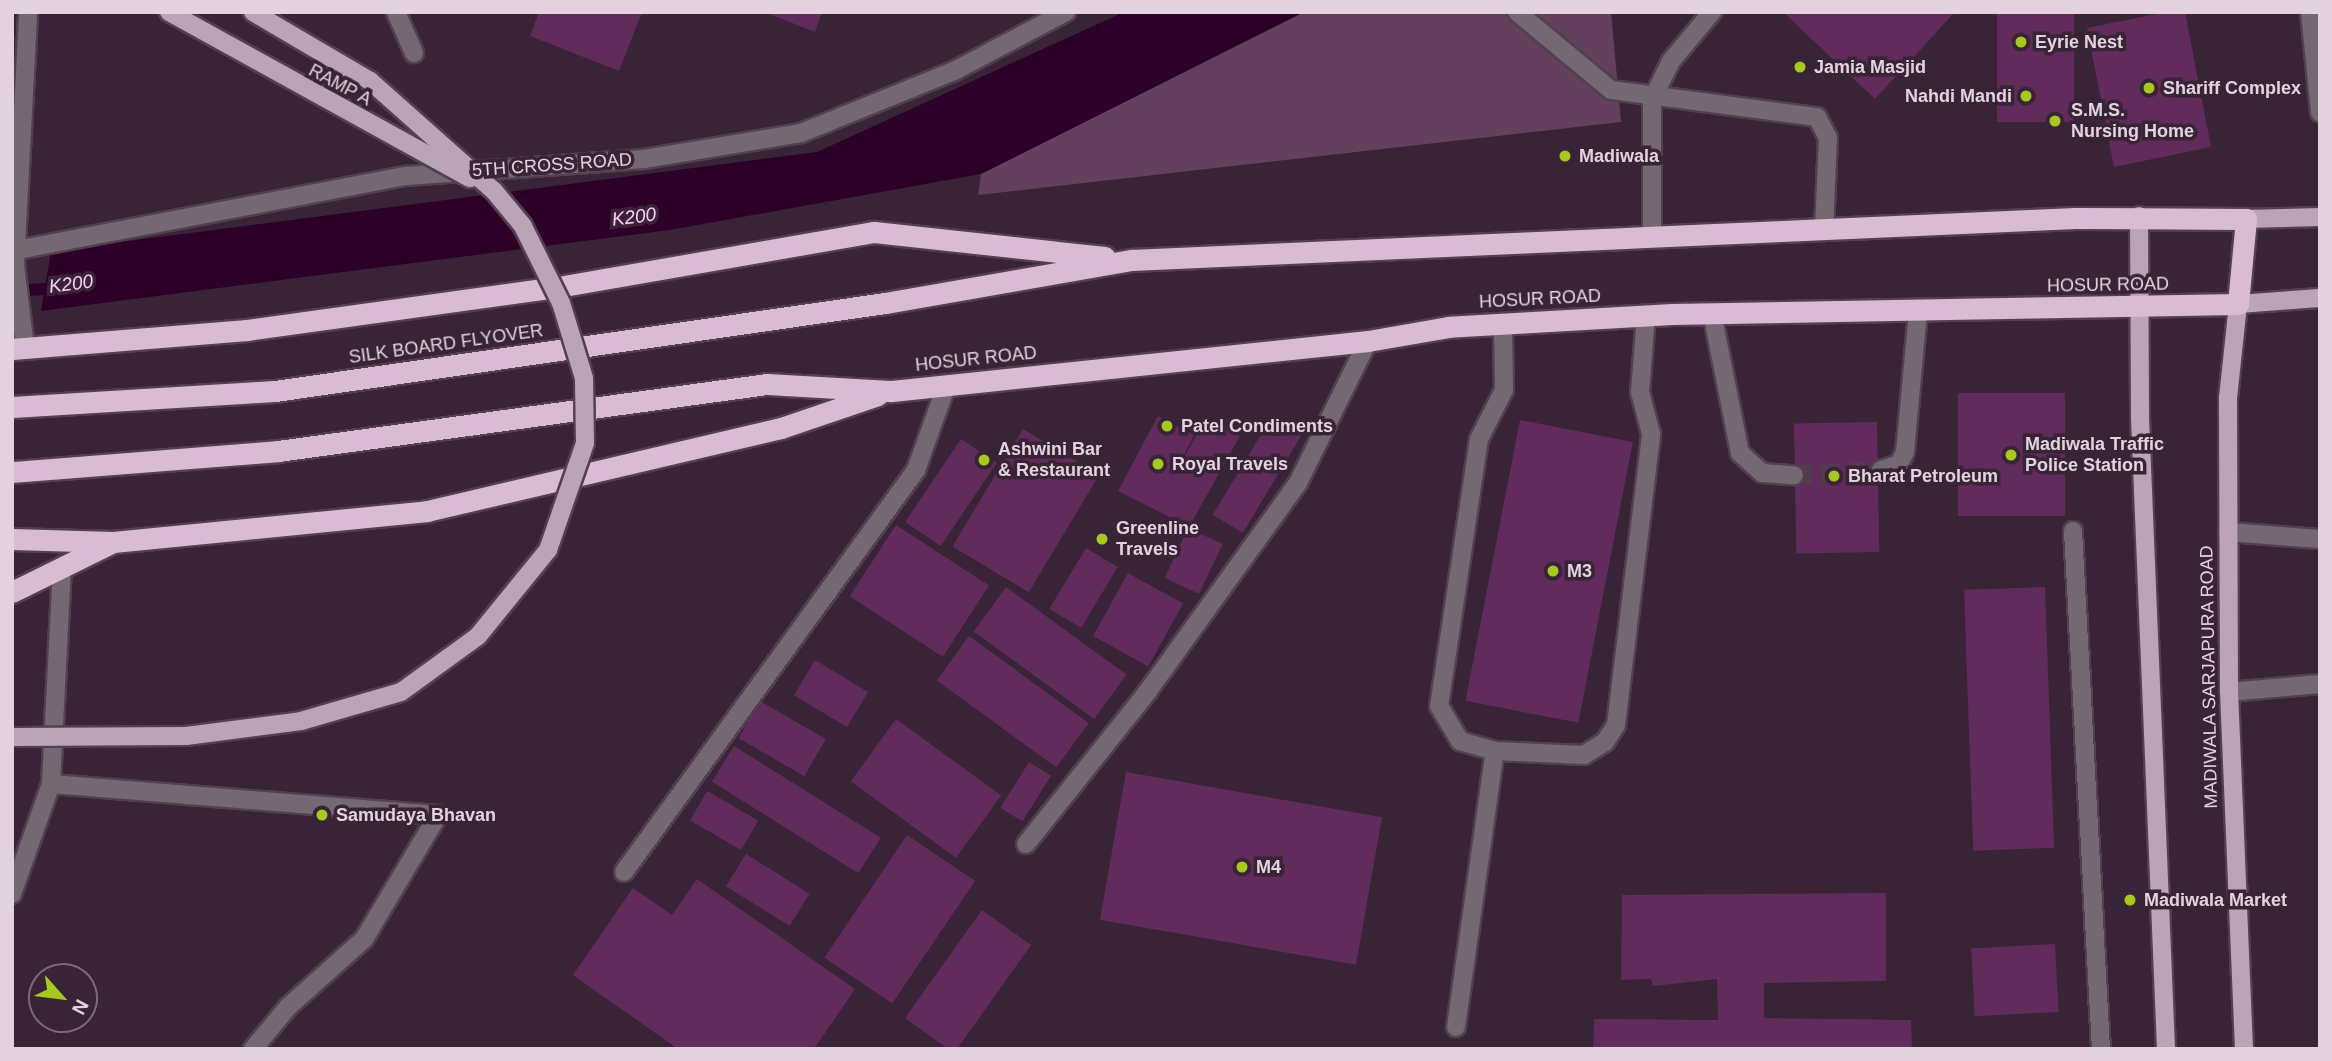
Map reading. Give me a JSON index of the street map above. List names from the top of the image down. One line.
{"streets":{"highway":["HOSUR ROAD","SILK BOARD FLYOVER"],"main road":["RAMP A","MADIWALA SARJAPURA ROAD"],"street":["5TH CROSS ROAD"]},"crossings":[["HOSUR ROAD","MADIWALA SARJAPURA ROAD"]],"water":["K200"],"places":["Eyrie Nest","Jamia Masjid","Shariff Complex","Nahdi Mandi","S.M.S. Nursing Home","Madiwala","Patel Condiments","Madiwala Traffic Police Station","Ashwini Bar & Restaurant","Royal Travels","Bharat Petroleum","Greenline Travels","M3","Samudaya Bhavan","M4","Madiwala Market"],"north":"bottom right"}
